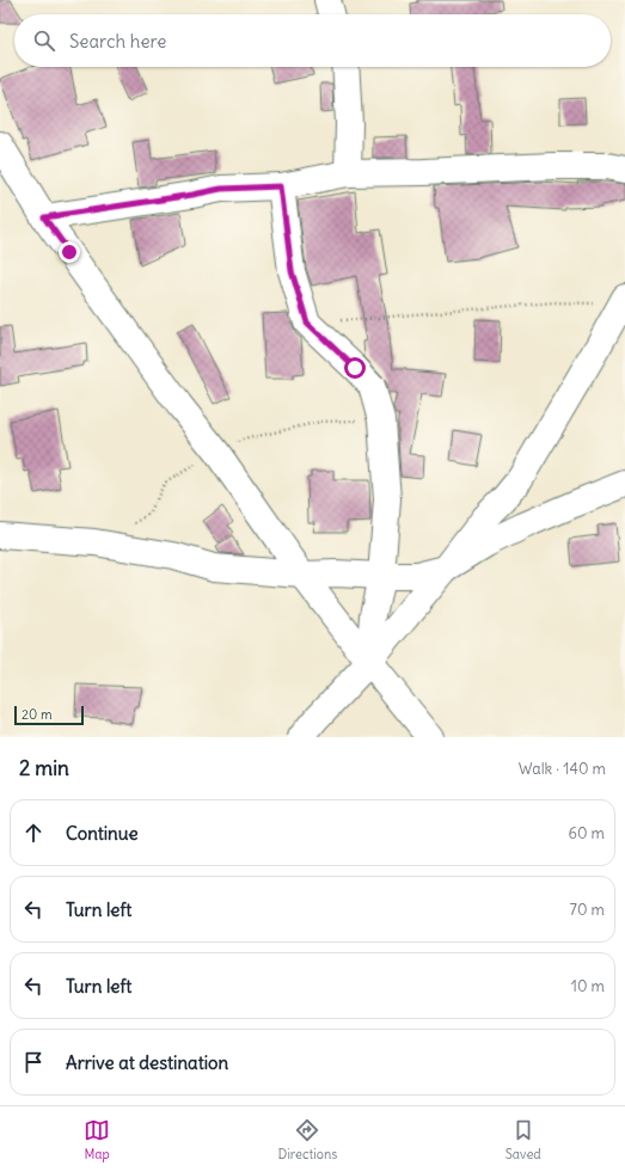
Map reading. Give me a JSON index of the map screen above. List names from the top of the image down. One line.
{"scale_bar":"20 m","page":{"search":"Search here","scale":"20 m","heading":["2 min","Walk · 140 m"],"list":[["Continue","60 m"],["Turn left","70 m"],["Turn left","10 m"],"Arrive at destination"],"nav":["Map","Directions","Saved"]}}
